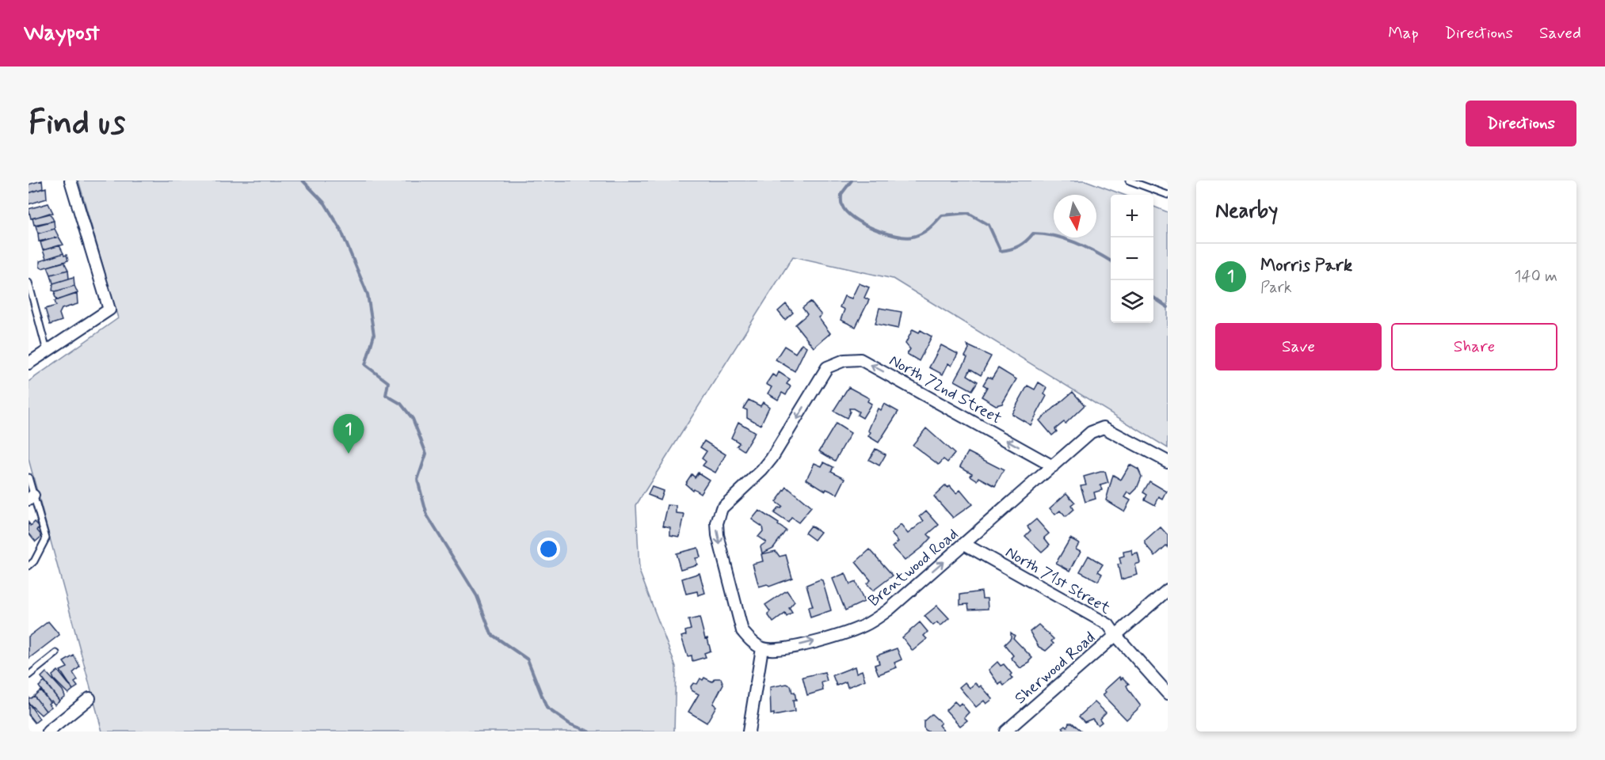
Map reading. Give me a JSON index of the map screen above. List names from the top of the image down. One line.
{"streets":{"street":["North 72nd Street","Brentwood Road","North 71st Street","Sherwood Road"]},"crossings":[["North 72nd Street","Brentwood Road"],["Brentwood Road","North 71st Street"],["North 71st Street","Sherwood Road"]],"one_way":["Brentwood Road"],"north":"bottom","page":{"header":"Waypost","nav":["Map","Directions","Saved"],"buttons":["Directions",["Save","Share"]],"title":"Find us","heading":"Nearby","map_buttons":["+","−"],"list":[{"mark":"1","name":"Morris Park","note":"Park","value":"140 m"}],"pins":"1"}}
